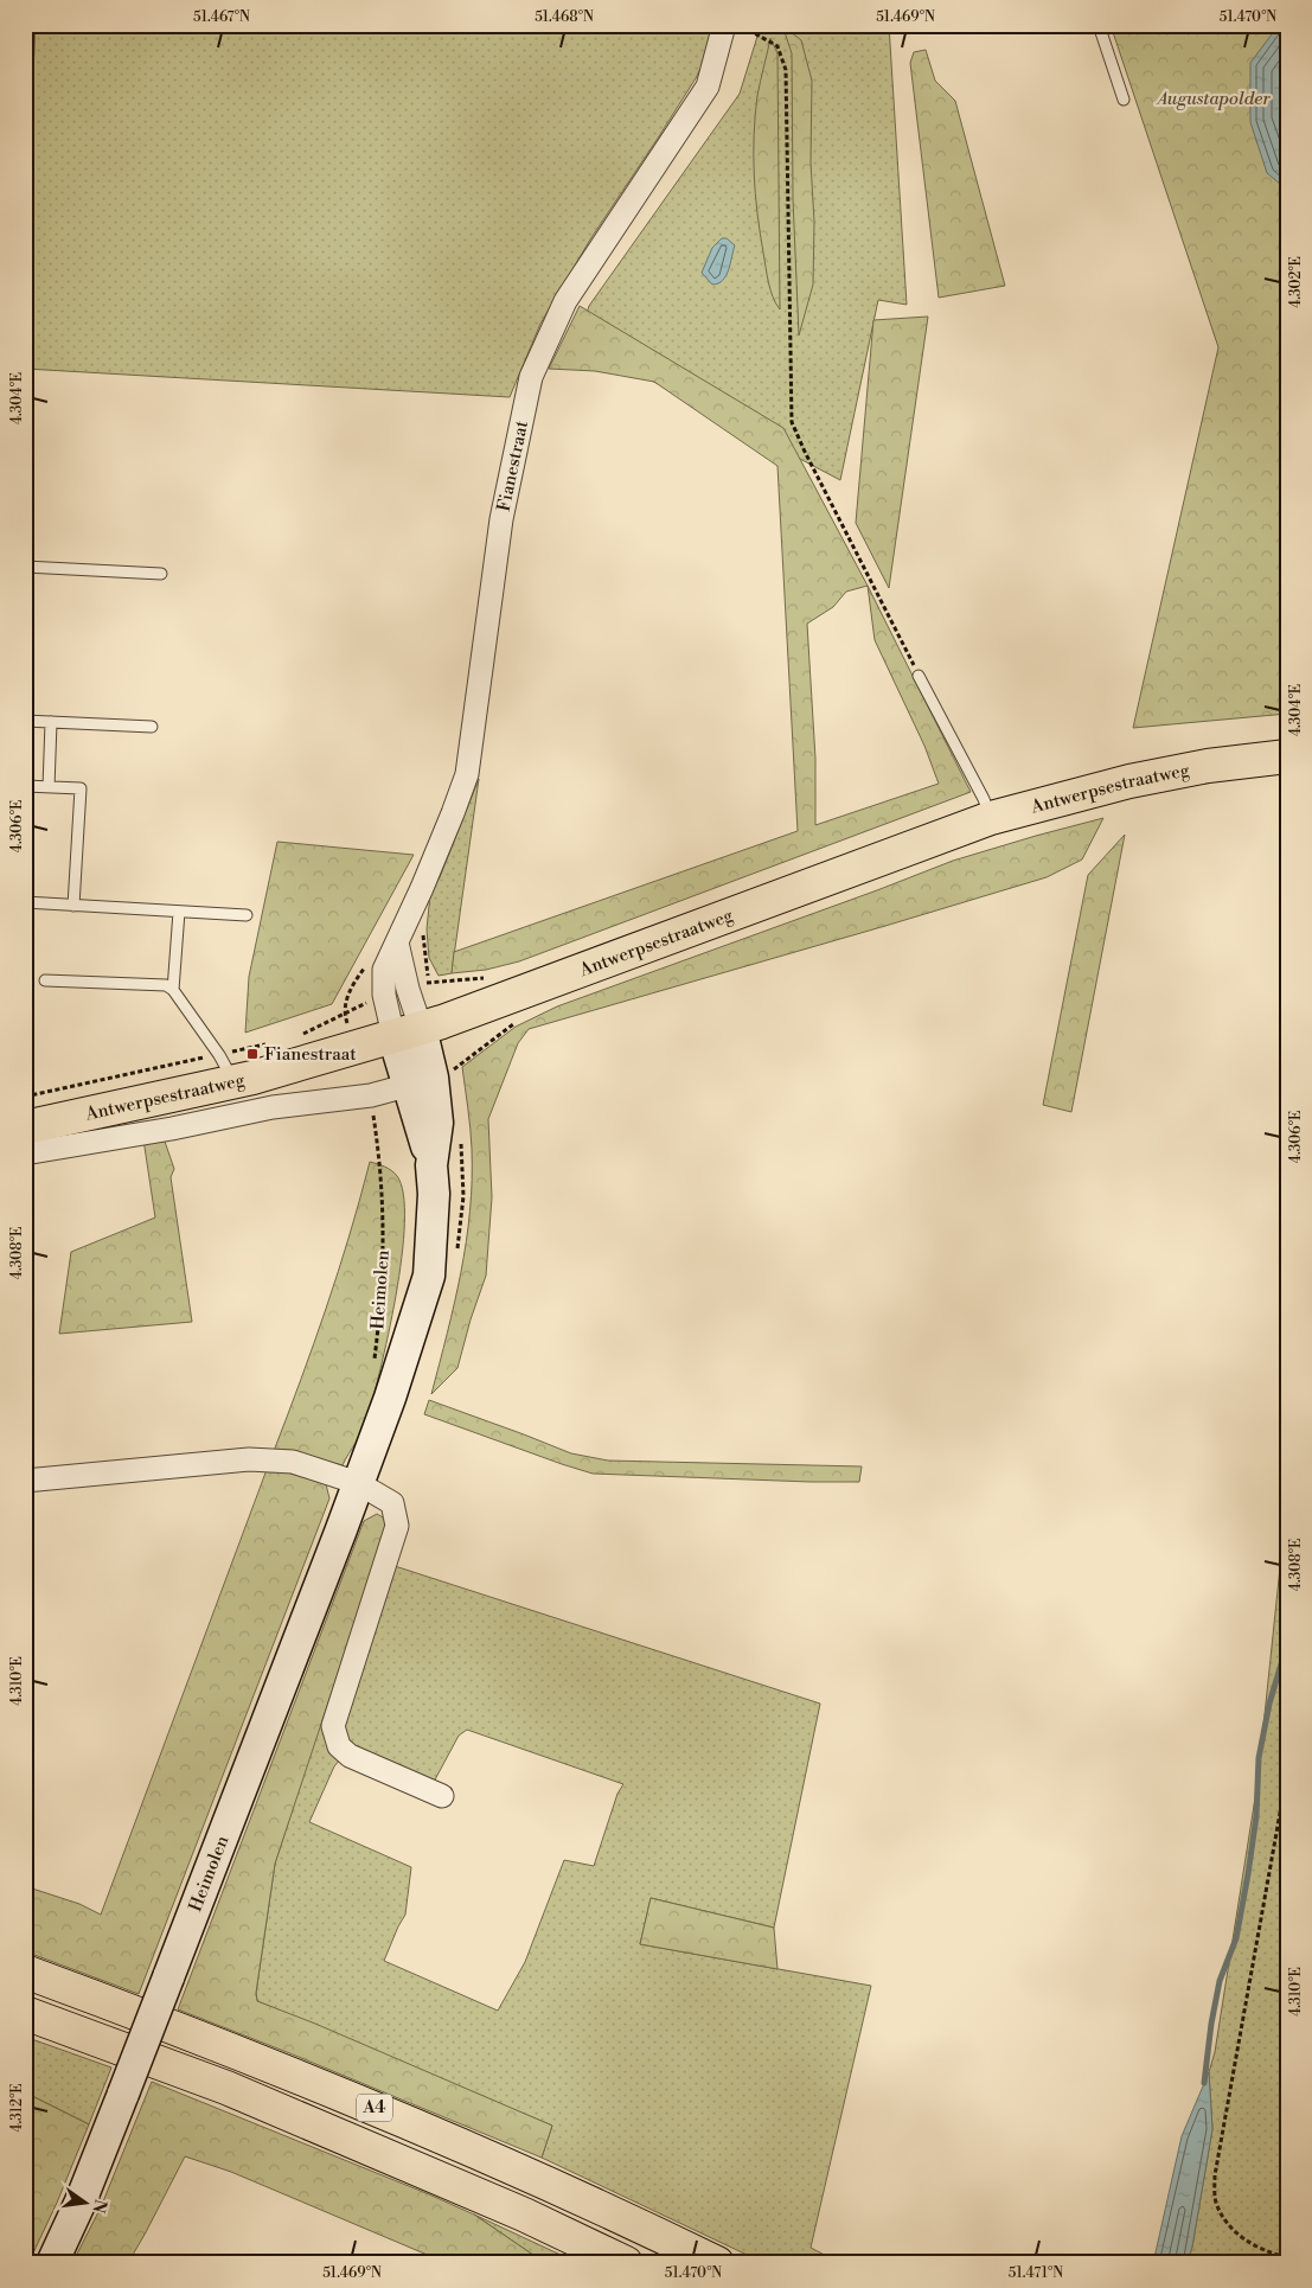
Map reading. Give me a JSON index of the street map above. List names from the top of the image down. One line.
{"streets":{"main road":["Antwerpsestraatweg","A4"],"street":["Fianestraat","Heimolen"]},"crossings":[["Fianestraat","Antwerpsestraatweg"],["Fianestraat","Heimolen"],["Antwerpsestraatweg","Heimolen"]],"parks":["Augustapolder"],"places":{"transit":["Fianestraat"]},"north":"right","coordinates":["51.467°N","51.468°N","51.469°N","51.470°N","4.302°E","4.304°E","4.306°E","4.308°E","4.310°E","4.312°E","51.471°N"]}
